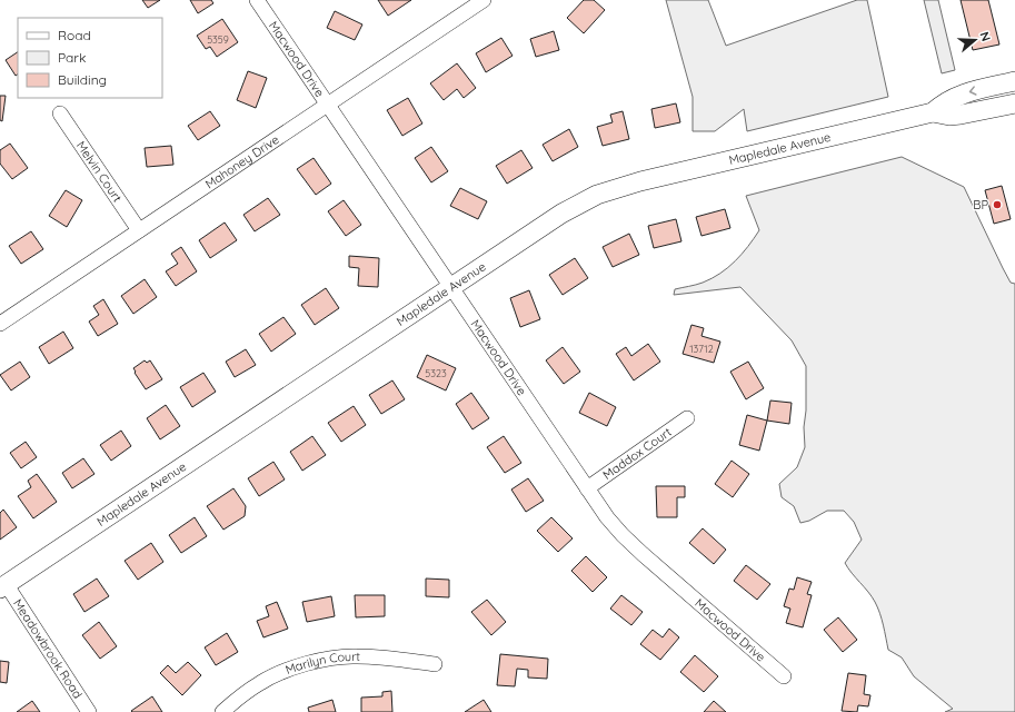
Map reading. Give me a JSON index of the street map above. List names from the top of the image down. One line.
{"streets":{"street":["Macwood Drive","Mapledale Avenue","Mahoney Drive","Melvin Court","Maddox Court","Meadowbrook Road","Marilyn Court"]},"crossings":[["Macwood Drive","Mapledale Avenue"],["Macwood Drive","Mahoney Drive"],["Macwood Drive","Maddox Court"],["Mapledale Avenue","Meadowbrook Road"],["Mahoney Drive","Melvin Court"]],"places":["BP"],"house_numbers":["5359","13712","5323"],"legend":["Road","Park","Building"],"north":"right"}
